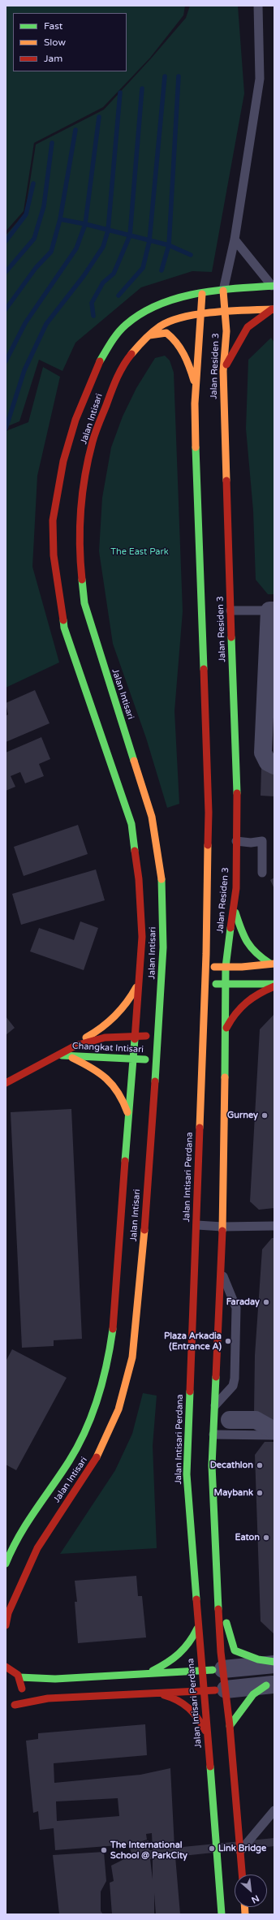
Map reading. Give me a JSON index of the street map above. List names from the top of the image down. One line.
{"streets":{"street":["Jalan Residen 3","Jalan Intisari","Changkat Intisari","Jalan Intisari Perdana"]},"crossings":[["Jalan Residen 3","Jalan Intisari"],["Jalan Residen 3","Jalan Intisari Perdana"],["Jalan Intisari","Changkat Intisari"]],"parks":["The East Park"],"places":["Gurney","Faraday","Plaza Arkadia (Entrance A)","Decathlon","Maybank","Eaton","Link Bridge","The International School @ ParkCity"],"legend":["Fast","Slow","Jam"],"north":"bottom right"}
